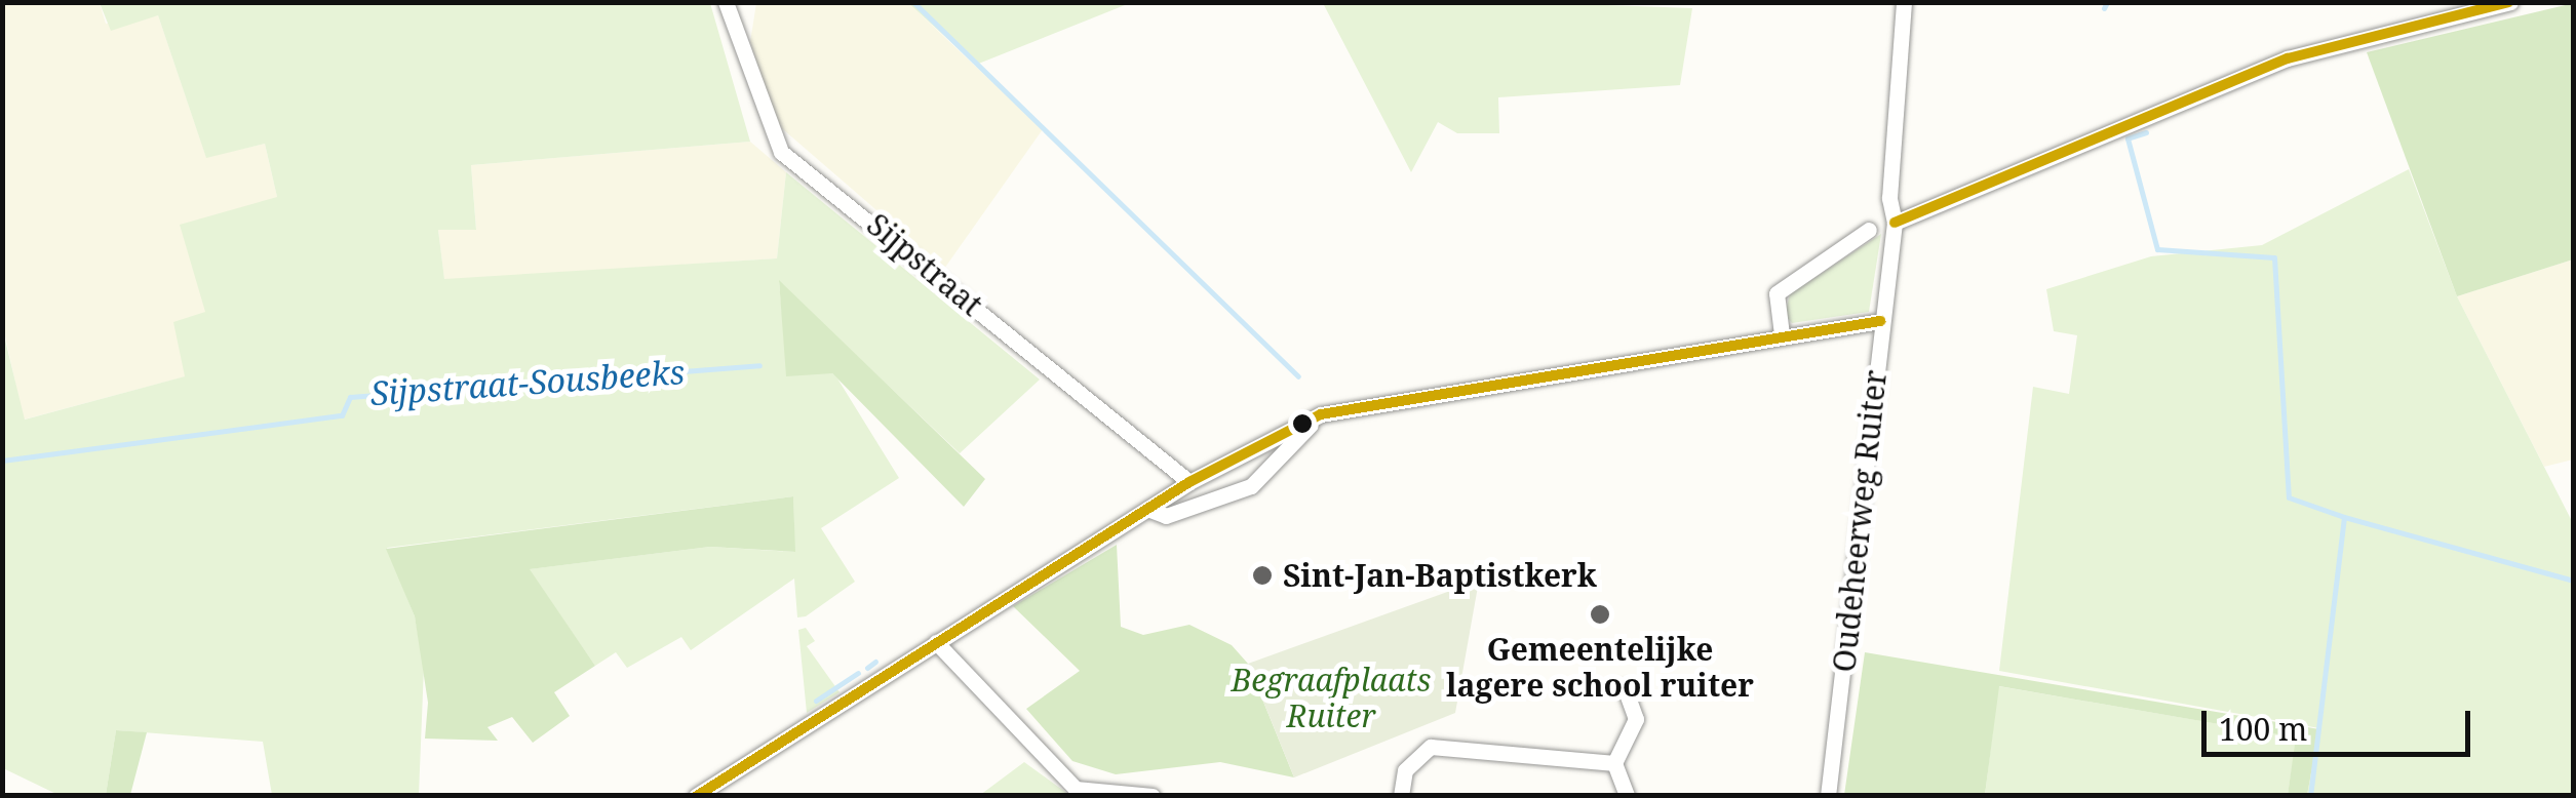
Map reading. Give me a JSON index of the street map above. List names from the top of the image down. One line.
{"streets":{"street":["Sijpstraat","Oudeheerweg Ruiter"]},"water":["Sijpstraat-Sousbeeks"],"parks":["Begraafplaats Ruiter"],"places":["Sint-Jan-Baptistkerk","Gemeentelijke lagere school ruiter"],"scale_bar":"100 m"}
